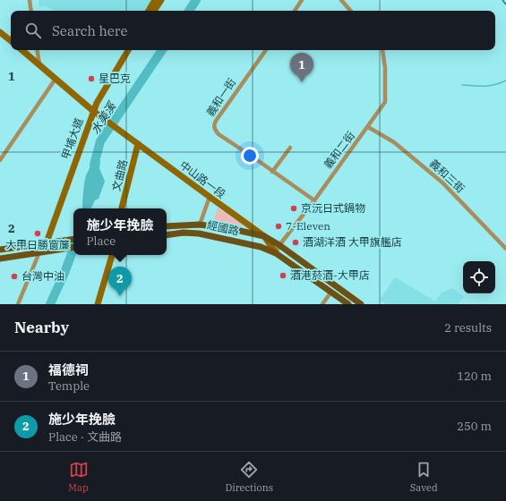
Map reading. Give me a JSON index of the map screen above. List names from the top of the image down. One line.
{"streets":{"main road":["中山路一段","經國路"],"street":["義和一街","甲埔大道","義和二街","文曲路","義和三街"]},"crossings":[["義和一街","義和二街"],["甲埔大道","中山路一段"],["義和二街","義和三街"],["義和二街","中山路一段"],["義和二街","經國路"],["文曲路","中山路一段"],["中山路一段","經國路"]],"water":["水美溪"],"places":["星巴克","京沅日式鍋物","7-Eleven","大甲日勝窗簾","酒湖洋酒 大甲旗艦店","酒港菸酒-大甲店","台灣中油"],"page":{"search":"Search here","pins":["1","2"],"popup":["施少年挽臉","Place"],"heading":["Nearby","2 results"],"list":[{"mark":"1","name":"福德祠","note":"Temple","value":"120 m"},{"mark":"2","name":"施少年挽臉","note":"Place · 文曲路","value":"250 m"}],"nav":["Map","Directions","Saved"]},"grid":{"rows":["1","2"]}}
